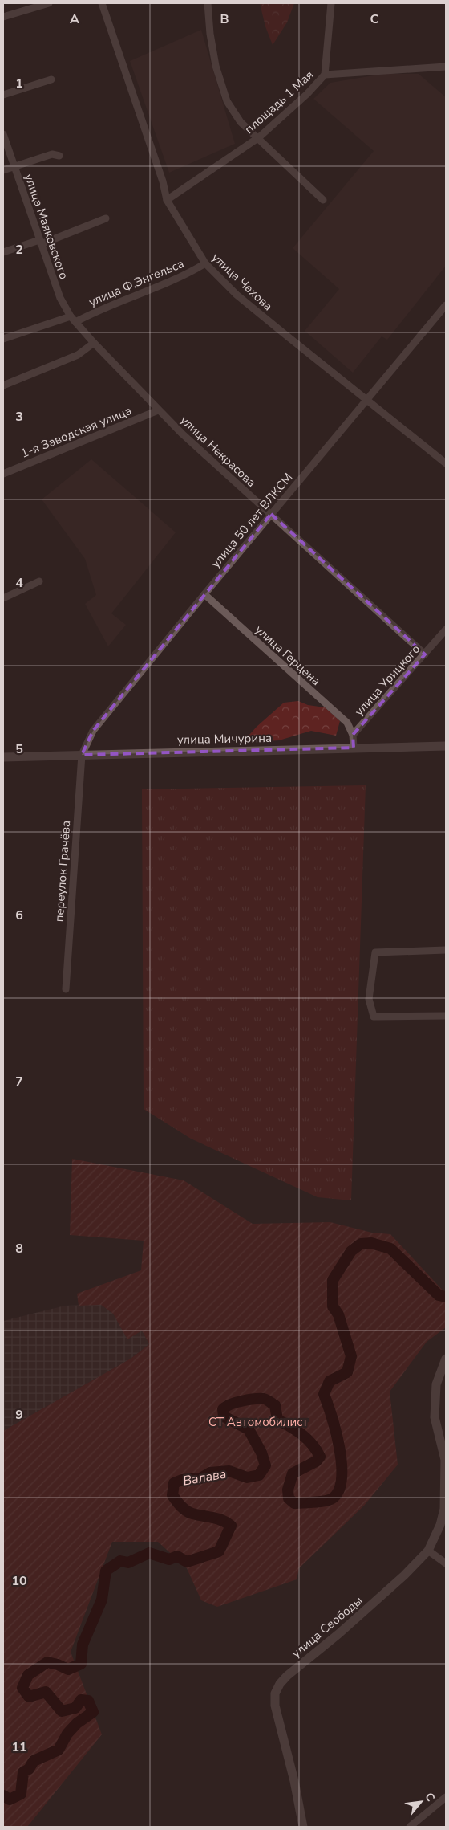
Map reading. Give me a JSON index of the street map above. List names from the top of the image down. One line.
{"streets":{"main road":["улица Мичурина","улица Свободы"],"street":["площадь 1 Мая","улица Маяковского","улица Чехова","улица Ф.Энгельса","1-я Заводская улица","улица Некрасова","улица 50 лет ВЛКСМ","улица Герцена","улица Урицкого","переулок Грачёва"]},"crossings":[["площадь 1 Мая","улица Чехова"],["улица Маяковского","улица Ф.Энгельса"],["улица Маяковского","улица Некрасова"],["улица Чехова","улица Ф.Энгельса"],["улица Чехова","улица 50 лет ВЛКСМ"],["улица Ф.Энгельса","улица Некрасова"],["1-я Заводская улица","улица Некрасова"],["улица Некрасова","улица 50 лет ВЛКСМ"],["улица Некрасова","улица Урицкого"],["улица 50 лет ВЛКСМ","улица Герцена"],["улица 50 лет ВЛКСМ","улица Мичурина"],["улица 50 лет ВЛКСМ","переулок Грачёва"],["улица Герцена","улица Урицкого"],["улица Мичурина","переулок Грачёва"]],"water":["Валава"],"parks":["СТ Автомобилист"],"north":"top right","grid":{"columns":["A","B","C"],"rows":["1","2","3","4","5","6","7","8","9","10","11"]}}
